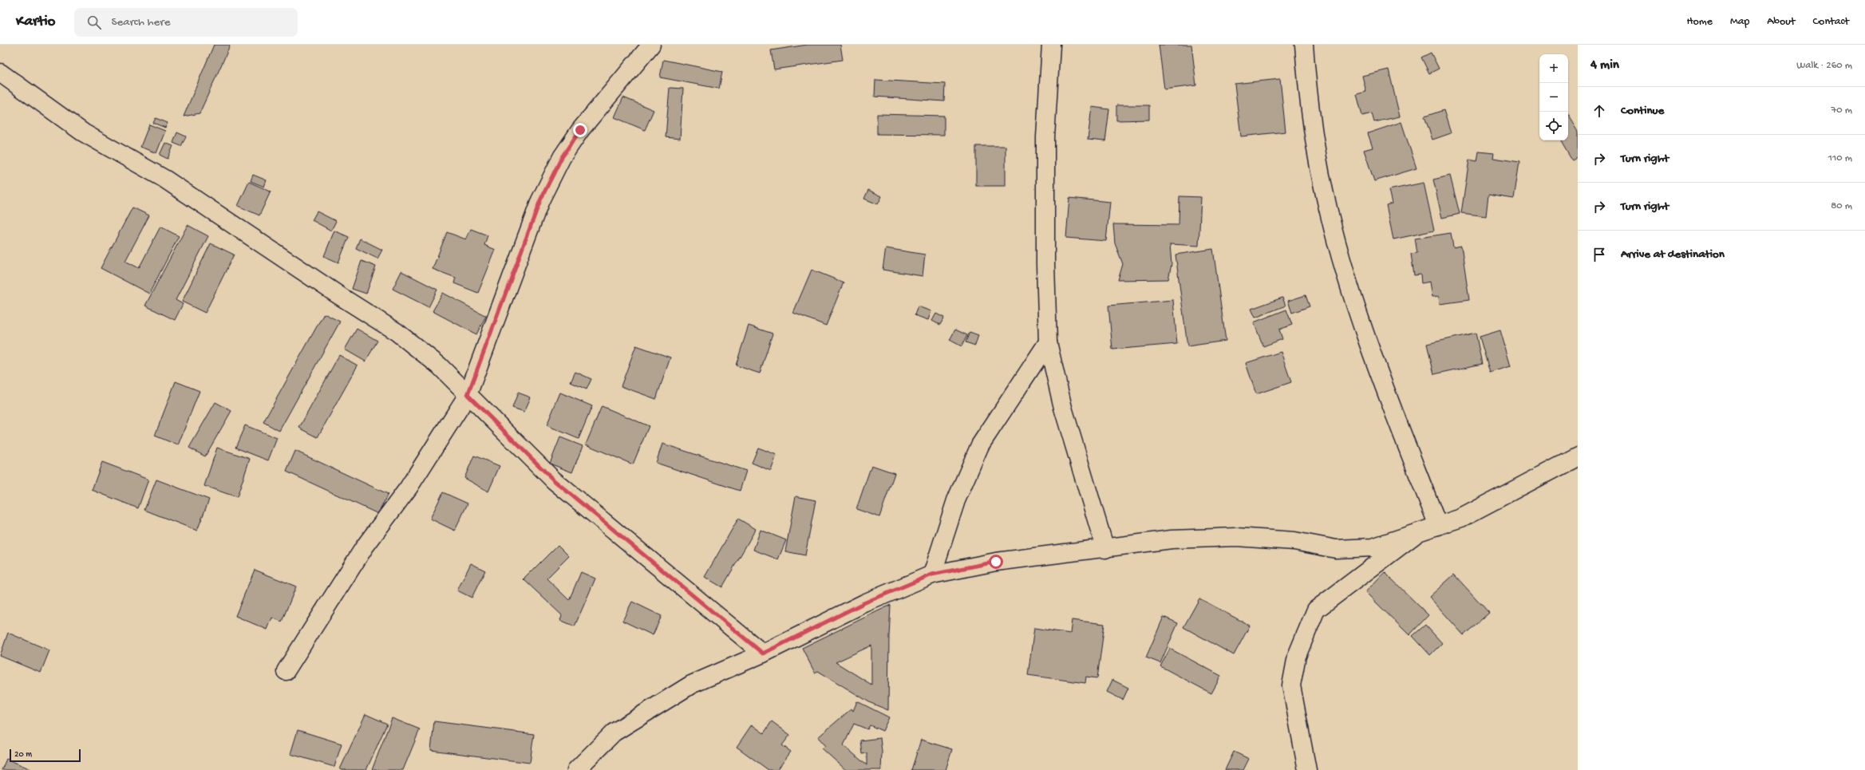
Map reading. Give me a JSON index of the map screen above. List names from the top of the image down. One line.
{"scale_bar":"20 m","page":{"header":"Kartio","search":"Search here","nav":["Home","Map","About","Contact"],"heading":["4 min","Walk · 260 m"],"map_buttons":["+","−"],"list":[["Continue","70 m"],["Turn right","110 m"],["Turn right","80 m"],"Arrive at destination"],"scale":"20 m"}}
